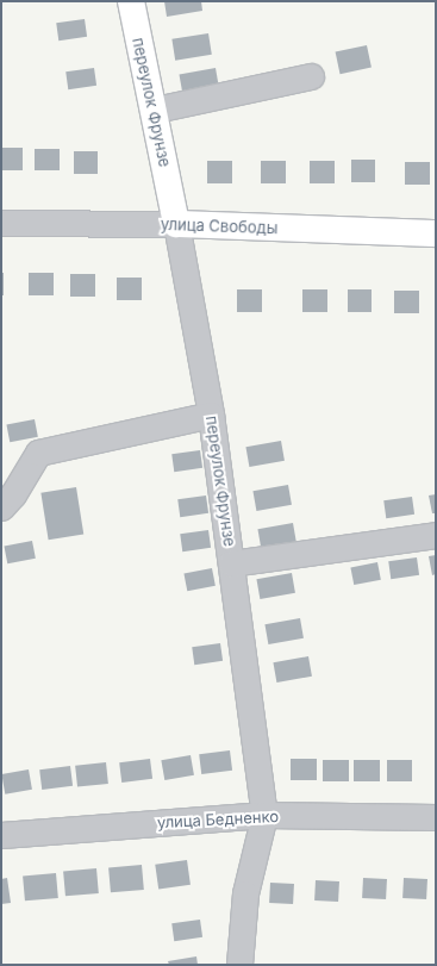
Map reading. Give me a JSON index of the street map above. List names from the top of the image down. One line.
{"streets":{"main road":["переулок Фрунзе","улица Свободы"],"street":["улица Бедненко"]},"crossings":[["переулок Фрунзе","улица Свободы"],["переулок Фрунзе","улица Бедненко"]]}
